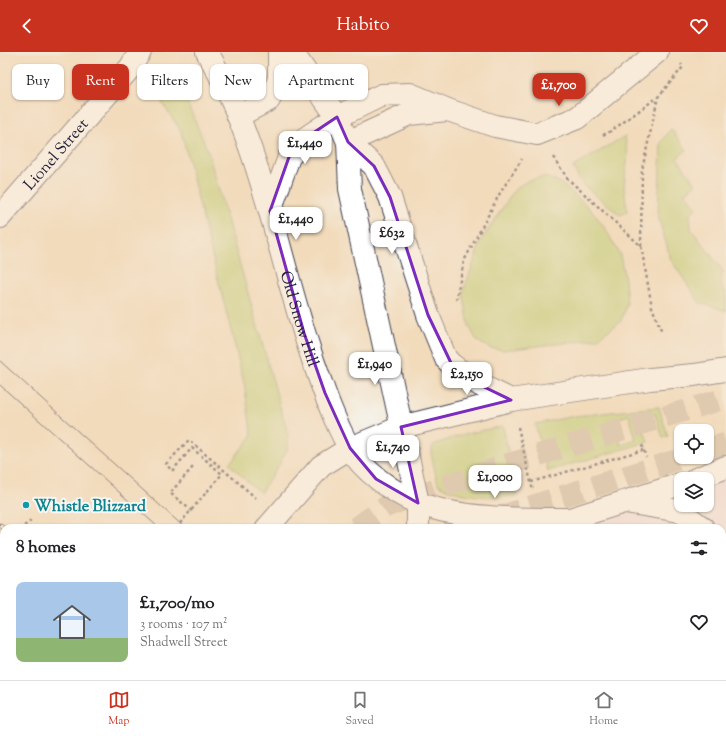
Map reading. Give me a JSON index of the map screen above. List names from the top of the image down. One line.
{"streets":{"main road":["Lionel Street","Old Snow Hill"]},"places":["Whistle Blizzard"],"page":{"header":"Habito","chip":["Buy","Rent","Filters","New","Apartment"],"price":["£1,700","£1,440","£1,440","£632","£1,940","£2,150","£1,740","£1,000"],"heading":"8 homes","list":[{"name":"£1,700/mo","note":"3 rooms · 107 m² · Shadwell Street"}],"tabs":["Map","Saved","Home"]}}
